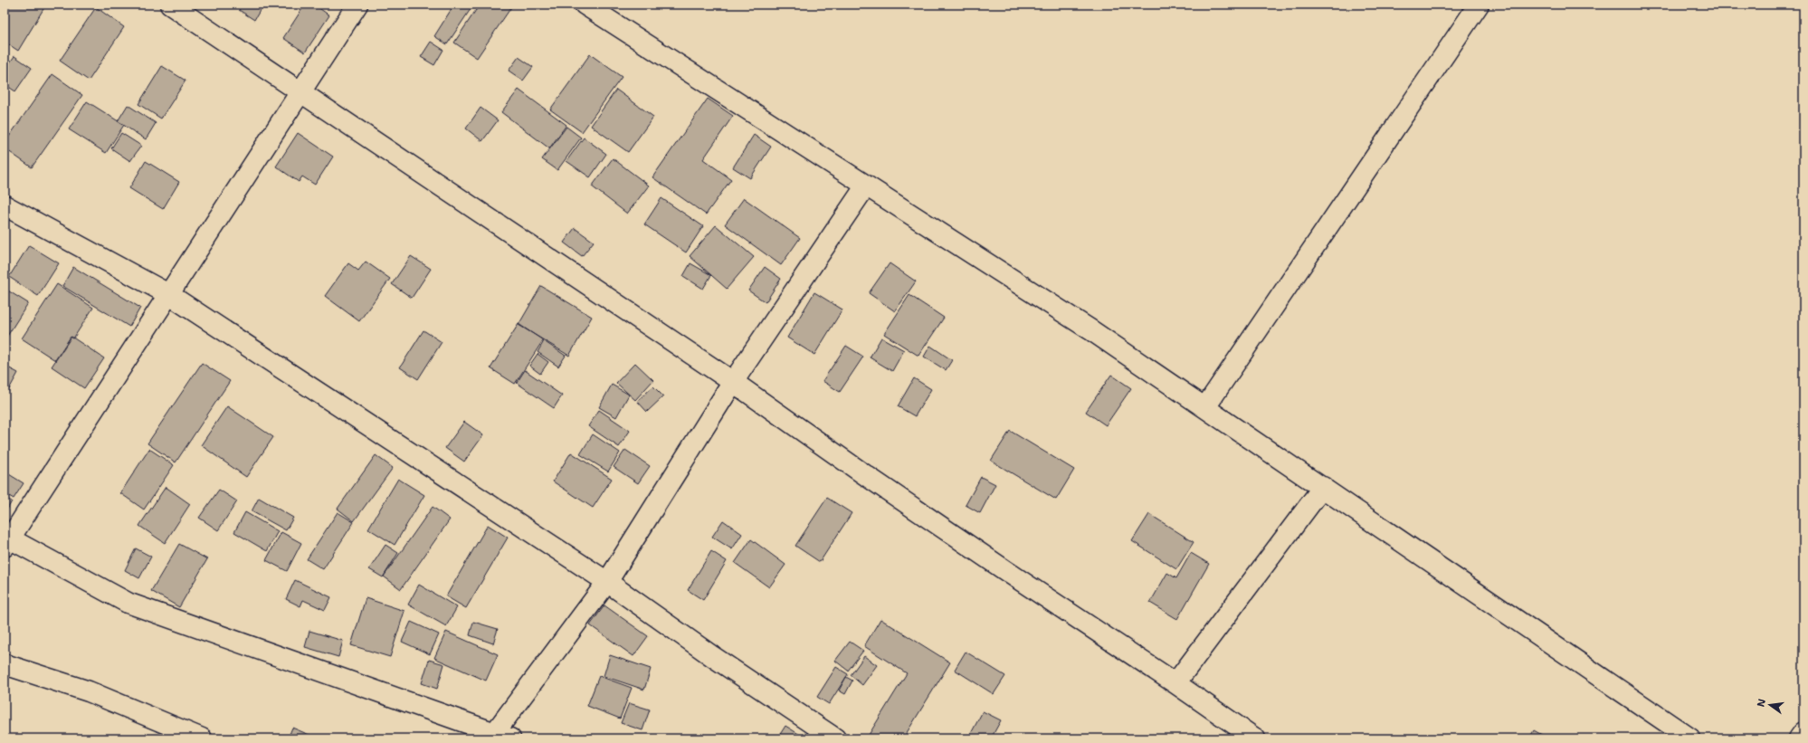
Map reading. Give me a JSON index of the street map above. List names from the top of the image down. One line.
{"north":"left"}
